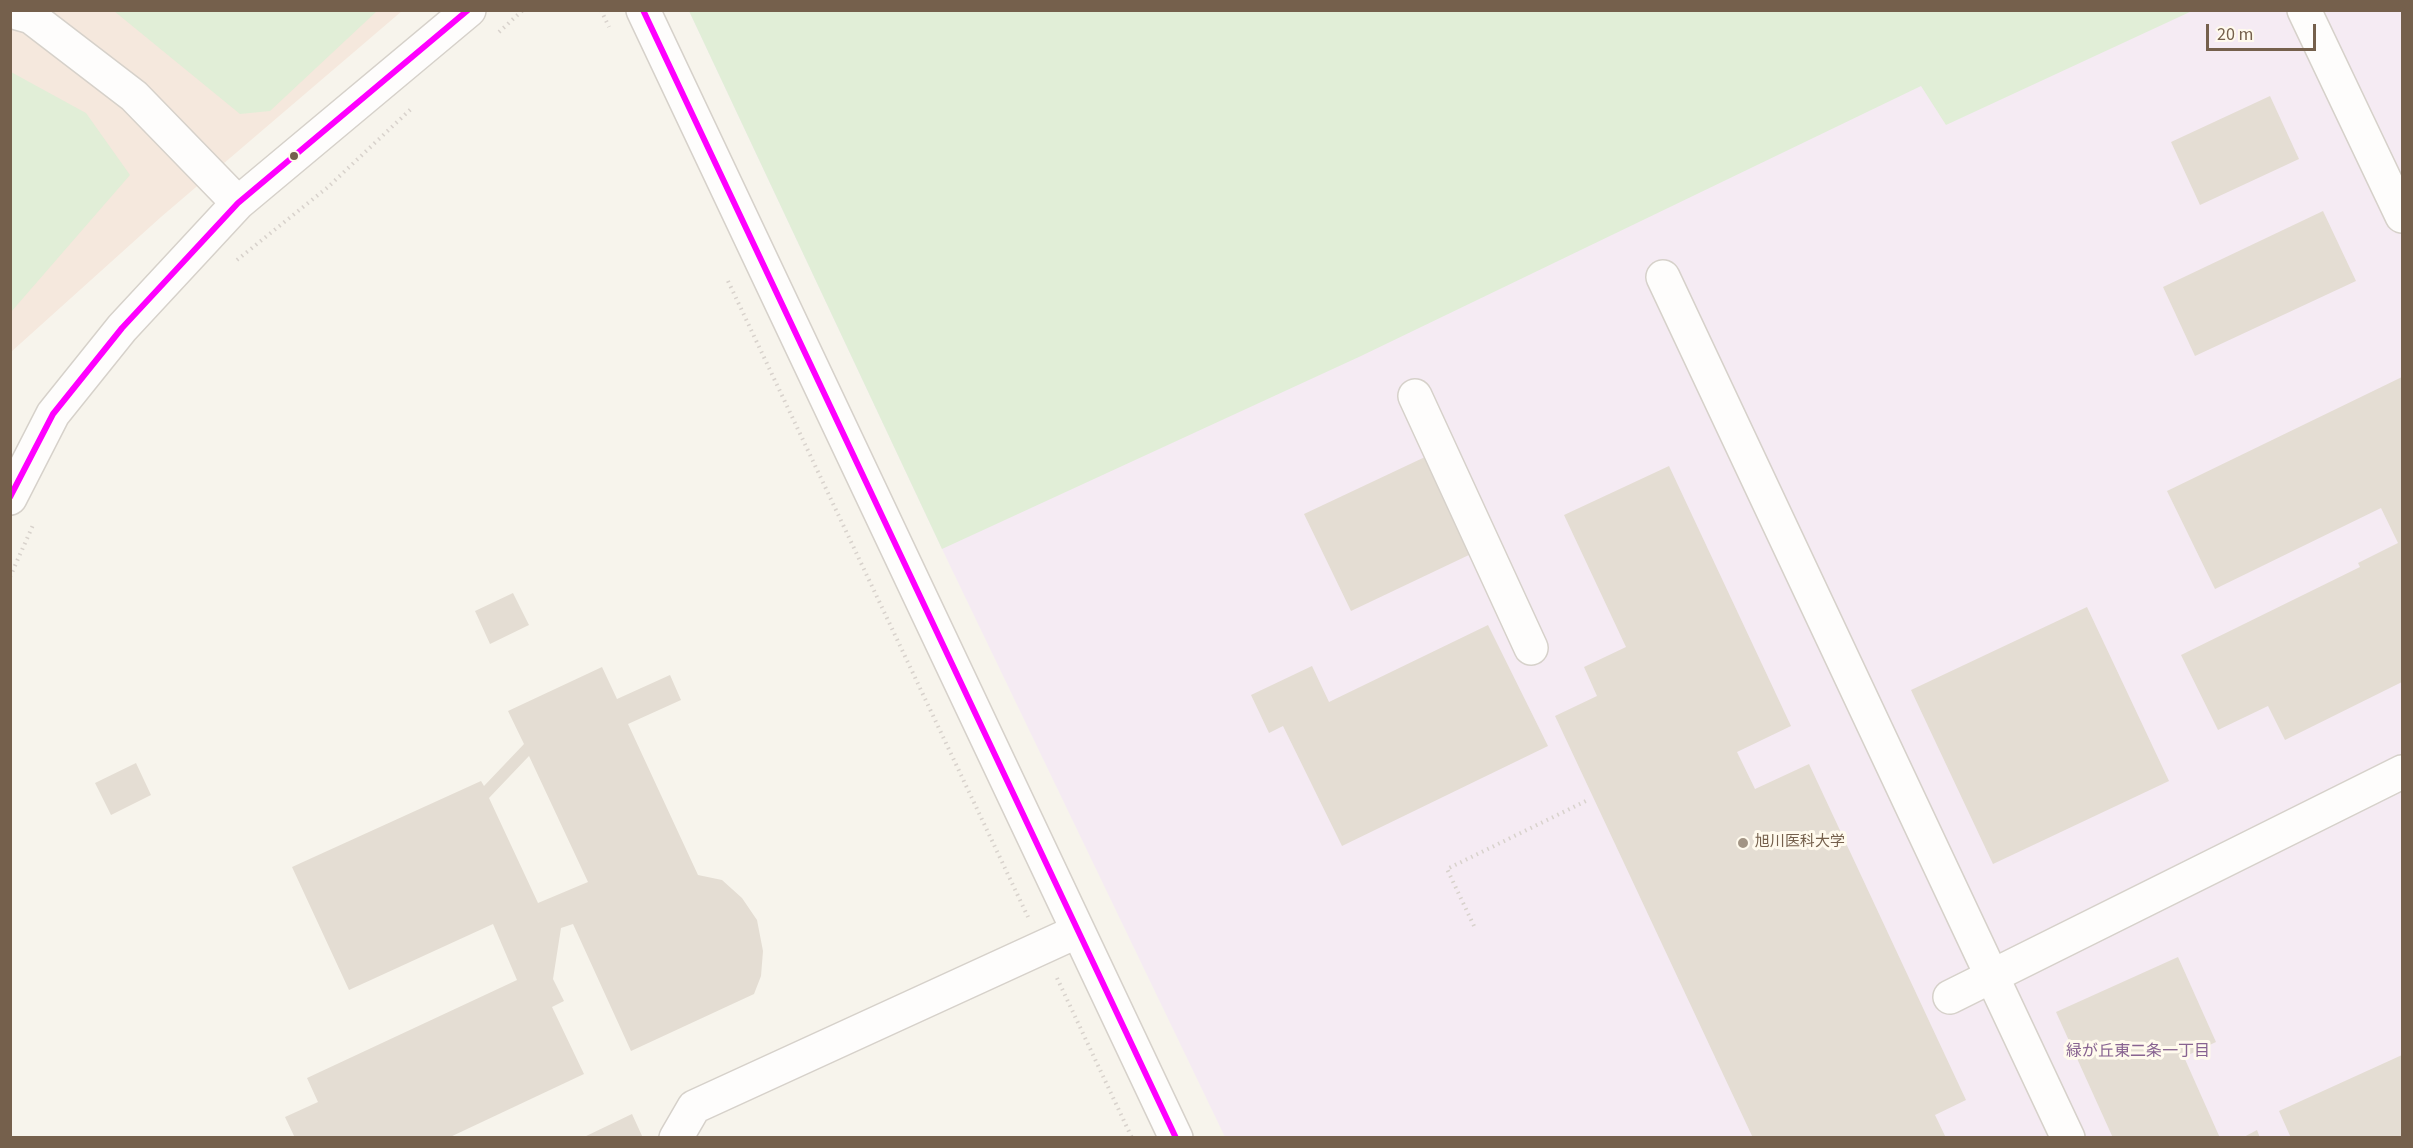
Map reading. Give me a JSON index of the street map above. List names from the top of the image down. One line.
{"districts":["緑が丘東二条一丁目"],"places":["旭川医科大学"],"scale_bar":"20 m"}
